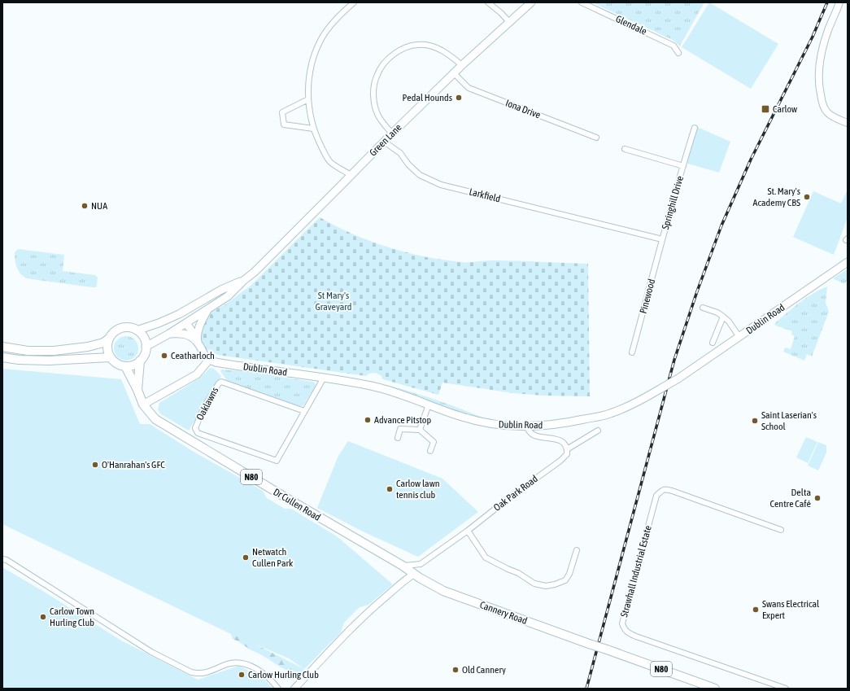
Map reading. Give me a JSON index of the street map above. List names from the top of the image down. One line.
{"streets":{"main road":["Green Lane","Dublin Road","N80","Dr Cullen Road","Cannery Road"],"street":["Glendale","Iona Drive","Larkfield","Springhill Drive","Pinewood","Oaklawns","Oak Park Road","Strawhall Industrial Estate"]},"crossings":[["Iona Drive","Green Lane"],["Green Lane","Larkfield"],["Larkfield","Springhill Drive"],["Larkfield","Pinewood"],["Springhill Drive","Pinewood"],["Dublin Road","Oaklawns"],["N80","Dr Cullen Road"],["Oak Park Road","Dr Cullen Road"],["Oak Park Road","Cannery Road"],["Dr Cullen Road","Cannery Road"]],"parks":["St Mary's Graveyard"],"places":{"other":["Pedal Hounds","St. Mary's Academy CBS","NUA","Ceatharloch","Advance Pitstop","Saint Laserian's School","O'Hanrahan's GFC","Carlow lawn tennis club","Delta Centre Café","Netwatch Cullen Park","Swans Electrical Expert","Carlow Town Hurling Club","Old Cannery","Carlow Hurling Club"],"transit":["Carlow"]}}
